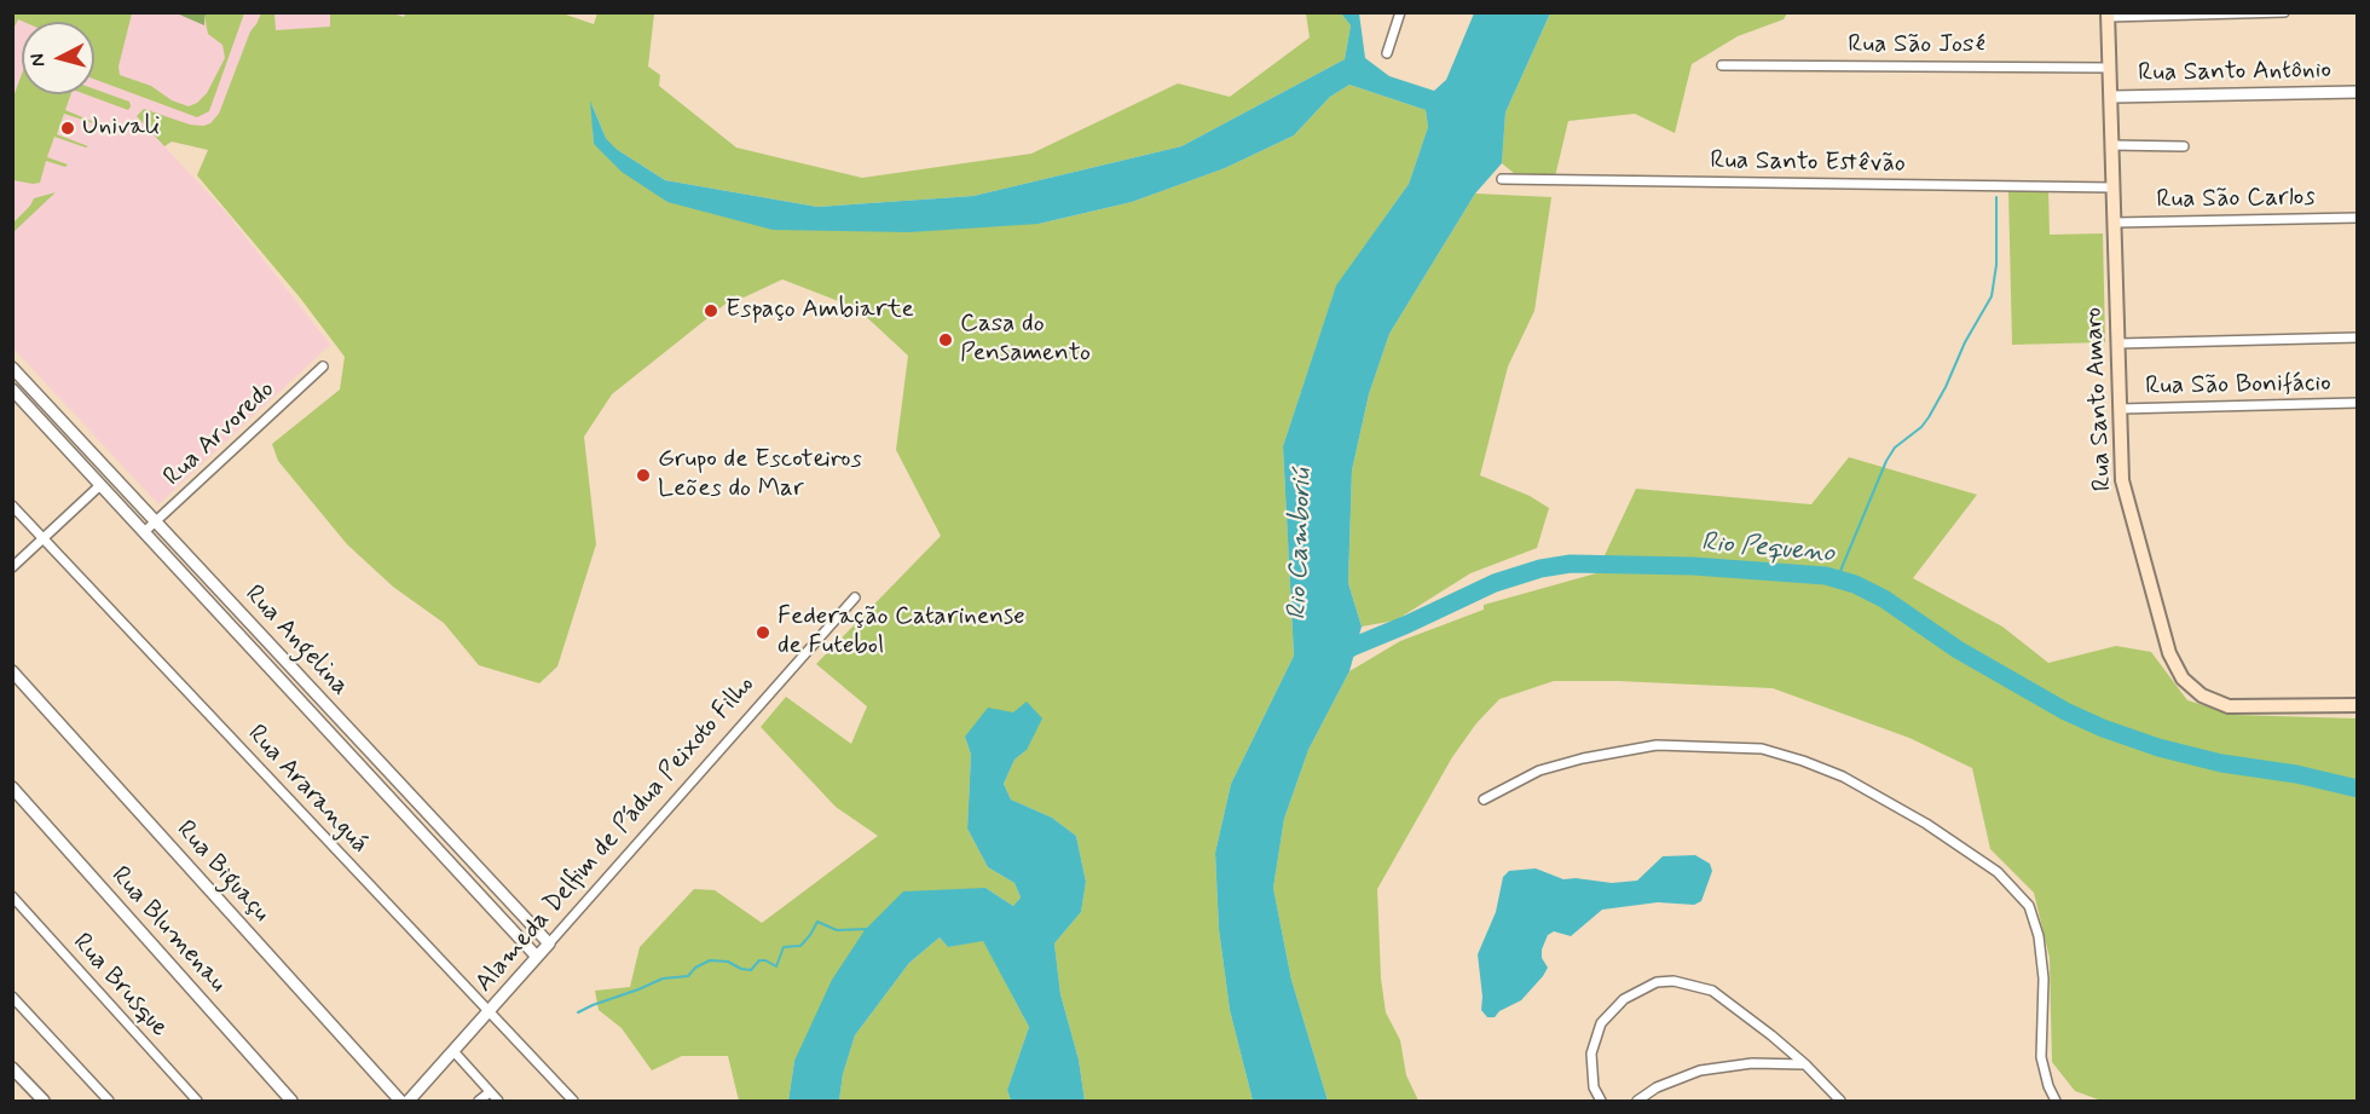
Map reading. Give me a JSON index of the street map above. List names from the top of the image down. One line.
{"streets":{"main road":["Rua Santo Amaro"],"street":["Rua São José","Rua Santo Antônio","Rua Santo Estêvão","Rua São Carlos","Rua São Bonifácio","Rua Arvoredo","Rua Angelina","Rua Araranguá","Alameda Delfim de Pádua Peixoto Filho","Rua Biguaçu","Rua Blumenau","Rua Brusque"]},"crossings":[["Rua São José","Rua Santo Amaro"],["Rua Santo Antônio","Rua Santo Amaro"],["Rua Santo Estêvão","Rua Santo Amaro"],["Rua São Carlos","Rua Santo Amaro"],["Rua São Bonifácio","Rua Santo Amaro"],["Rua Arvoredo","Rua Angelina"],["Rua Angelina","Alameda Delfim de Pádua Peixoto Filho"],["Rua Araranguá","Alameda Delfim de Pádua Peixoto Filho"]],"water":["Rio Camboriú","Rio Pequeno"],"places":["Univali","Espaço Ambiarte","Casa do Pensamento","Grupo de Escoteiros Leões do Mar","Federação Catarinense de Futebol"],"north":"left"}
